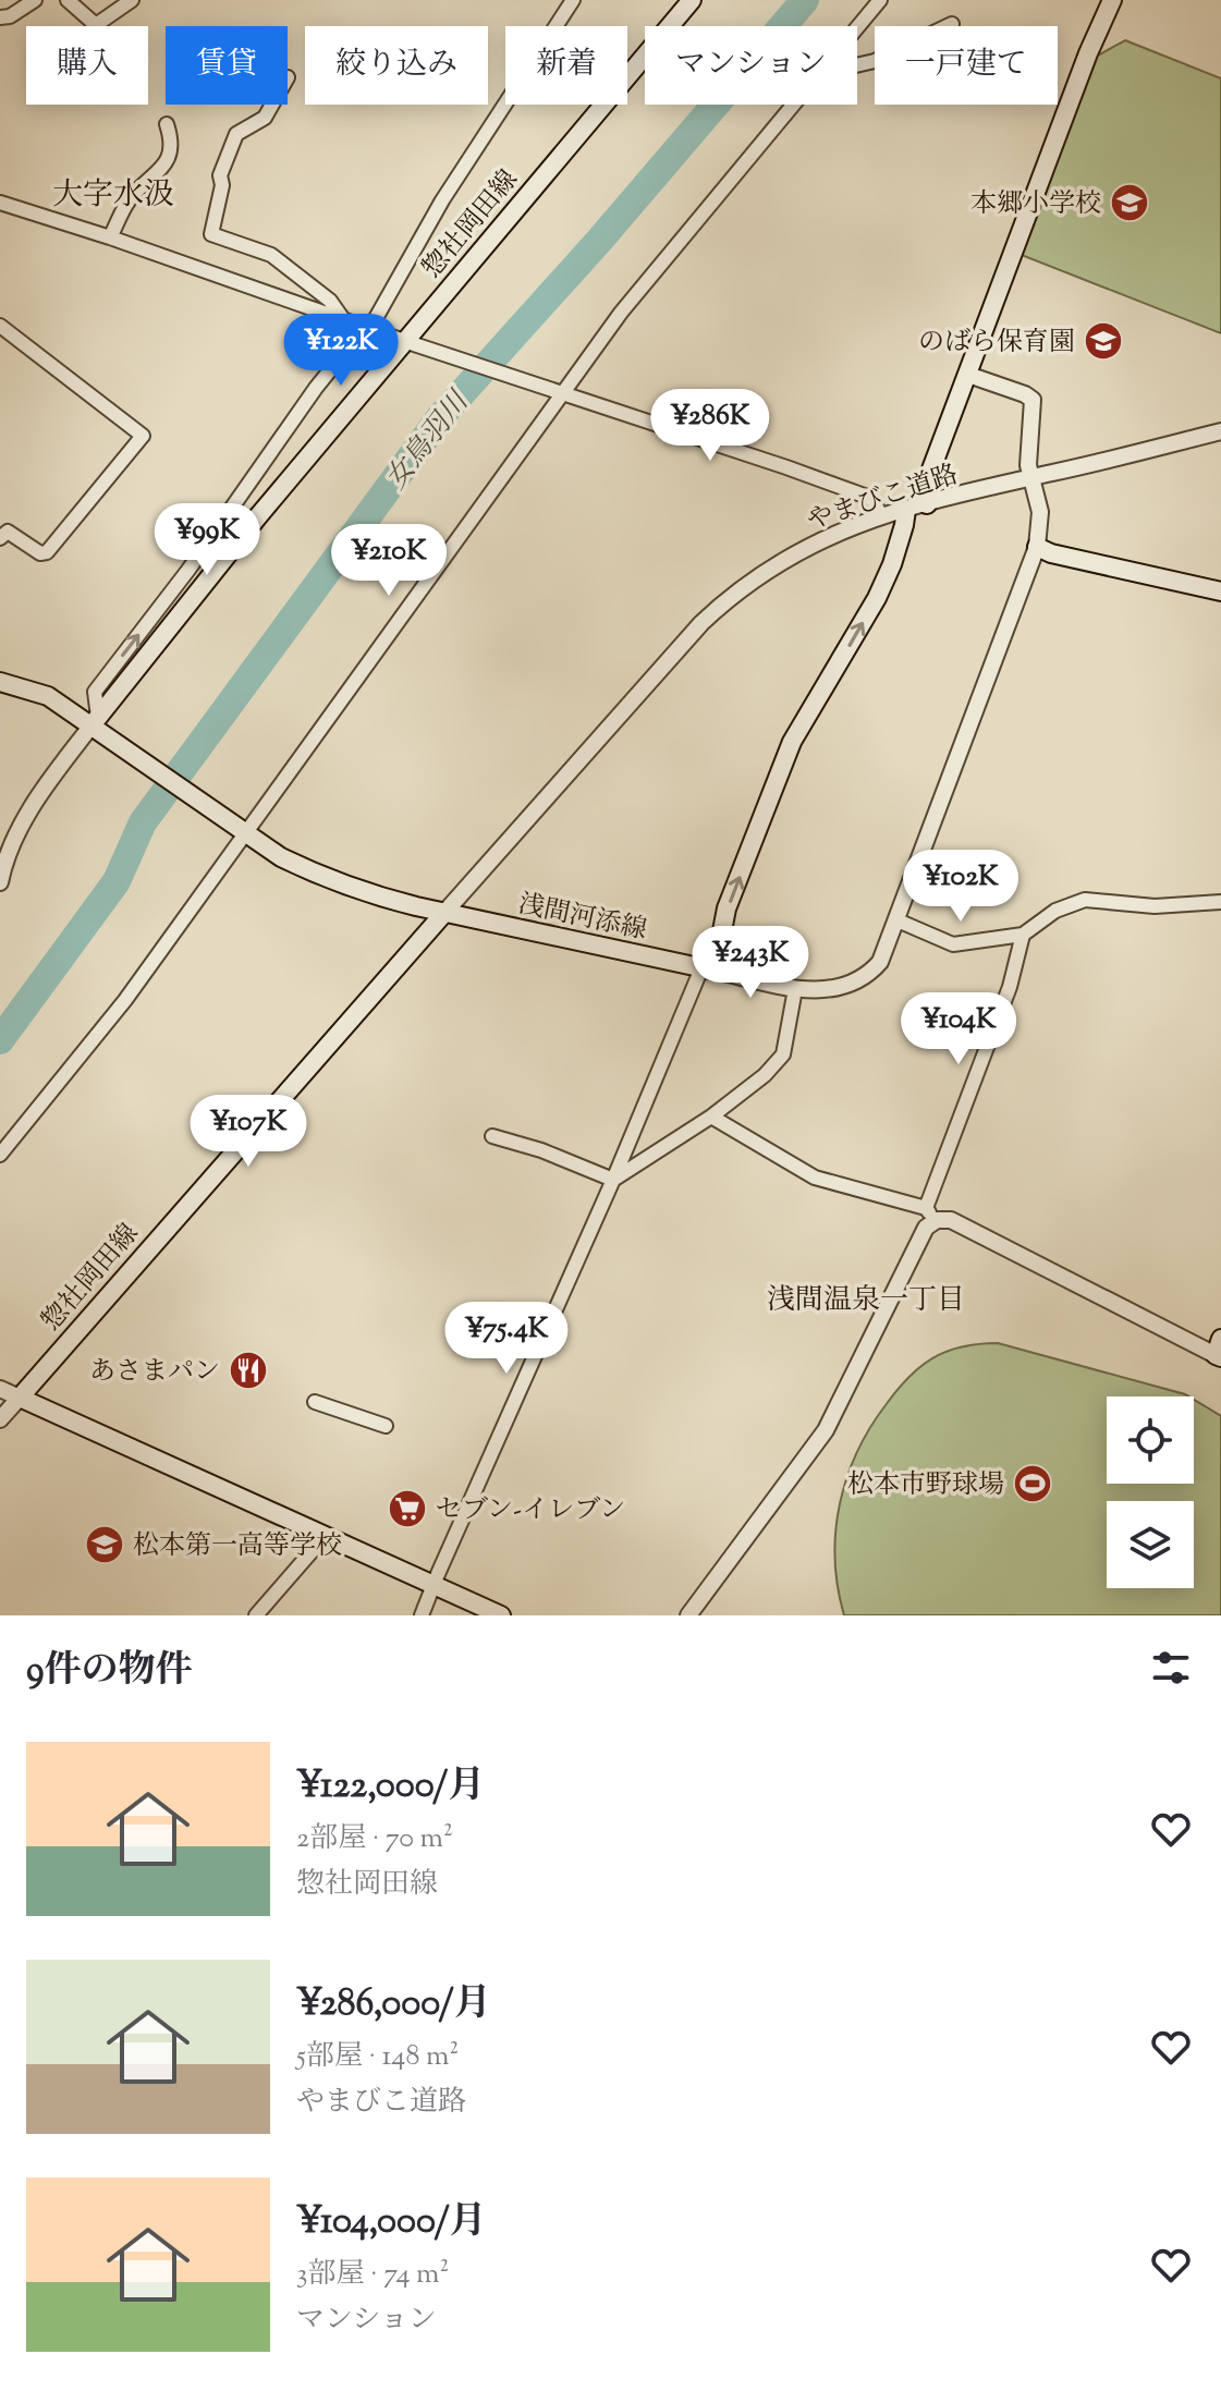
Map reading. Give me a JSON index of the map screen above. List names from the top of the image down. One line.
{"streets":{"main road":["惣社岡田線","浅間河添線"],"street":["やまびこ道路"]},"crossings":[["惣社岡田線","やまびこ道路"],["惣社岡田線","浅間河添線"],["やまびこ道路","浅間河添線"]],"districts":["大字水汲","浅間温泉一丁目"],"water":["女鳥羽川"],"places":{"school or university":["本郷小学校","のばら保育園","松本第一高等学校"],"restaurant":["あさまパン"],"sports":["松本市野球場"],"supermarket":["セブン-イレブン"]},"page":{"chip":["購入","賃貸","絞り込み","新着","マンション","一戸建て"],"price":["¥122K","¥286K","¥99K","¥210K","¥102K","¥243K","¥104K","¥107K","¥75.4K"],"heading":"9件の物件","list":[{"name":"¥122,000/月","note":"2部屋 · 70 m² · 惣社岡田線"},{"name":"¥286,000/月","note":"5部屋 · 148 m² · やまびこ道路"},{"name":"¥104,000/月","note":"3部屋 · 74 m² · マンション"}]}}
